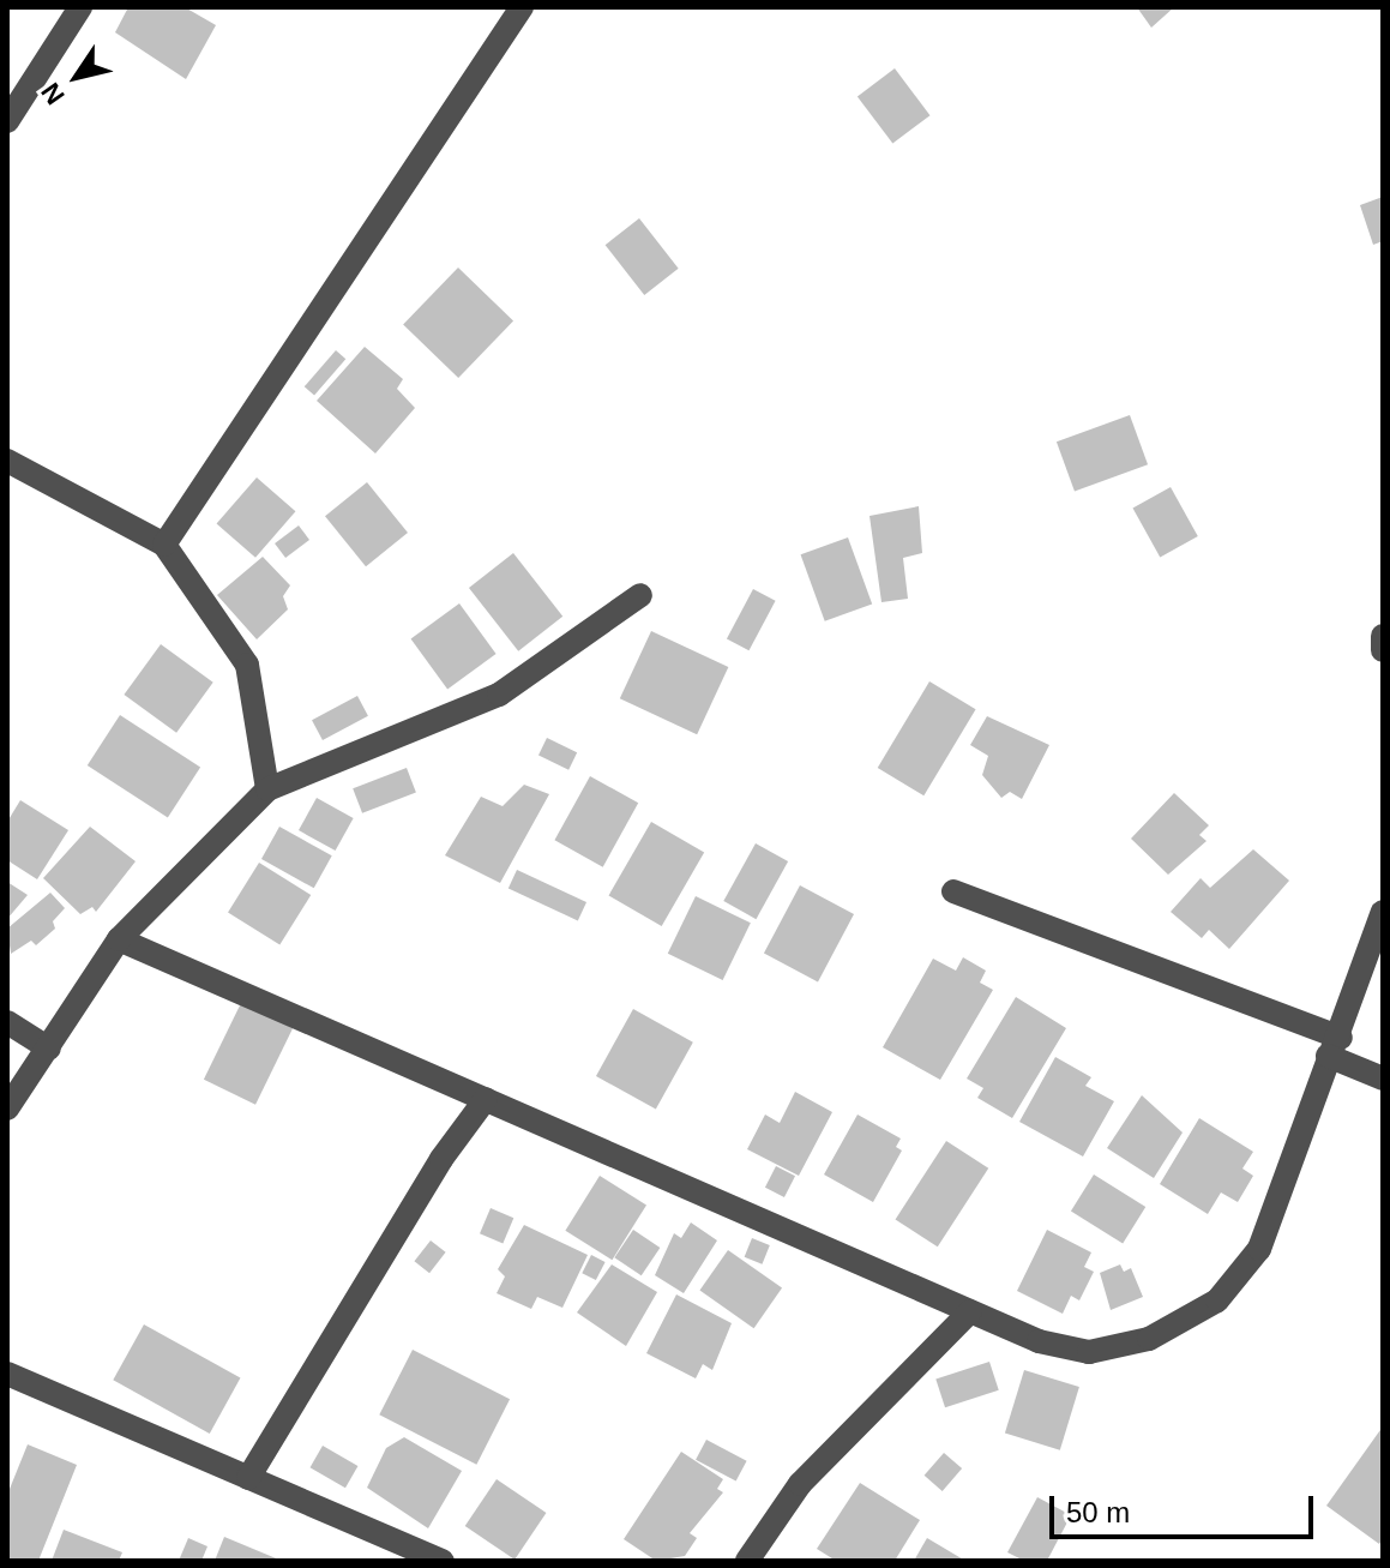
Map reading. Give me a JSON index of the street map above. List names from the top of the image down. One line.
{"scale_bar":"50 m","north":"bottom left"}
